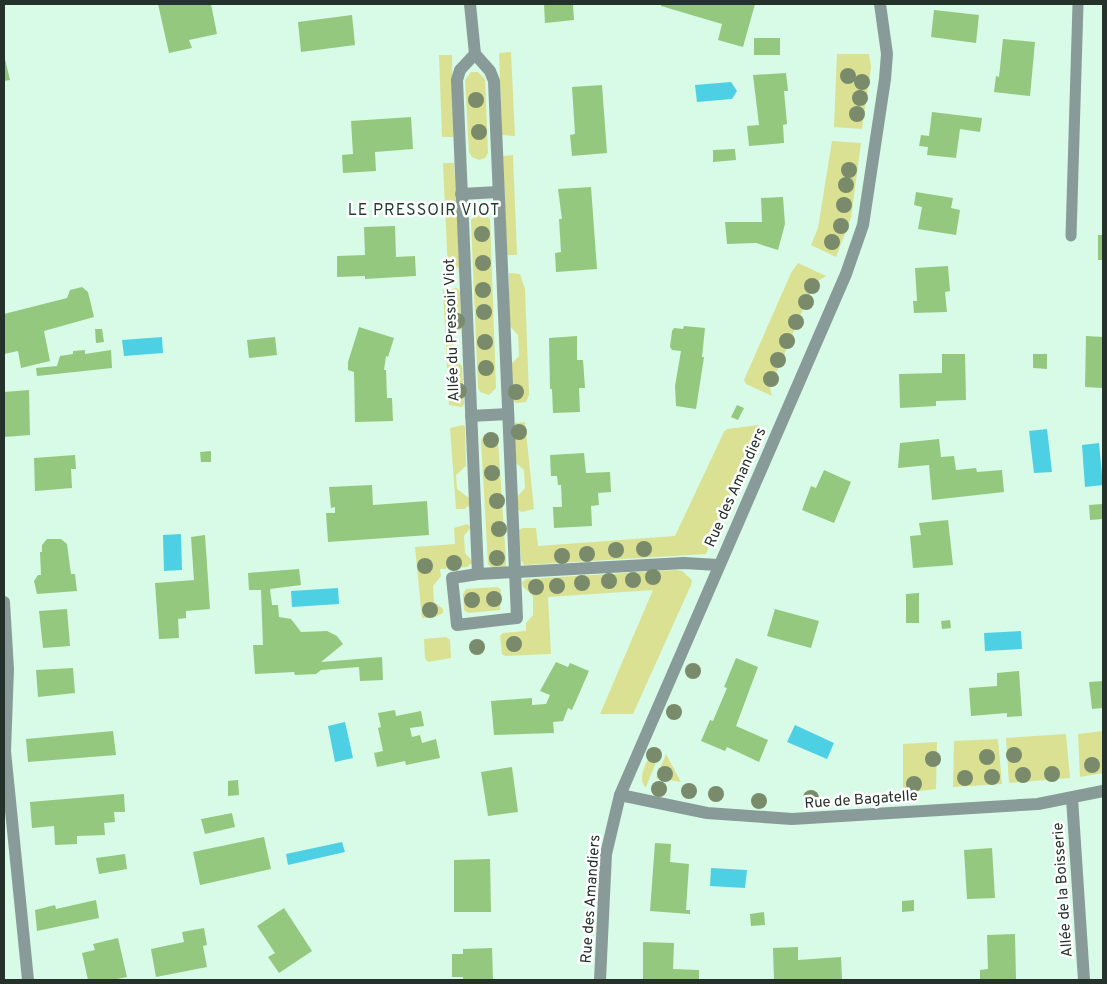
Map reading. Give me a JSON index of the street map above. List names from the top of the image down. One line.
{"streets":{"street":["Allée du Pressoir Viot","Rue des Amandiers","Rue de Bagatelle","Allée de la Boisserie"]},"crossings":[["Rue des Amandiers","Rue de Bagatelle"],["Rue de Bagatelle","Allée de la Boisserie"]],"districts":["LE PRESSOIR VIOT"]}
